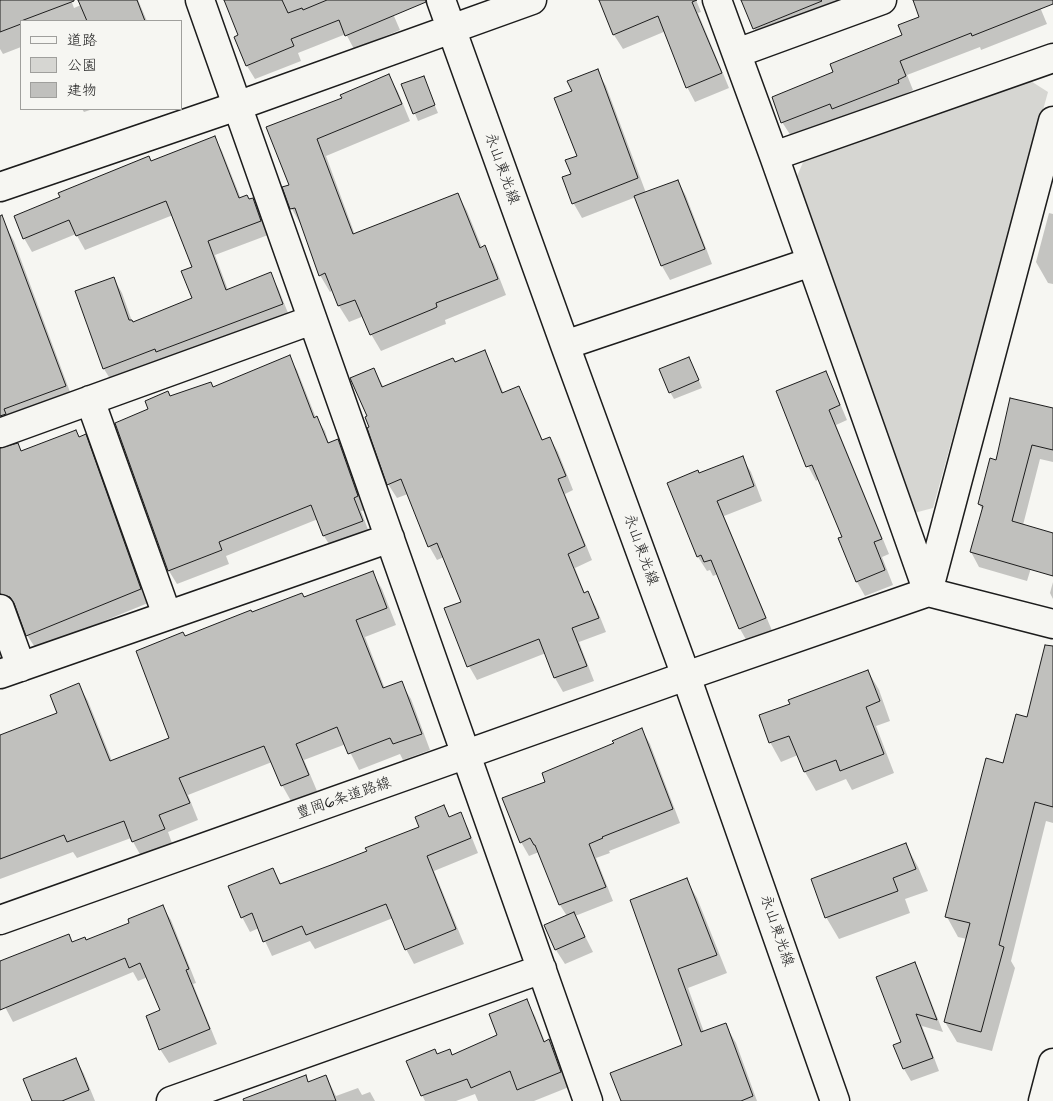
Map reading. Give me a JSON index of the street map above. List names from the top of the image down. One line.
{"streets":{"street":["永山東光線","豊岡6条道路線"]},"crossings":[["永山東光線","豊岡6条道路線"]],"legend":["道路","公園","建物"]}
